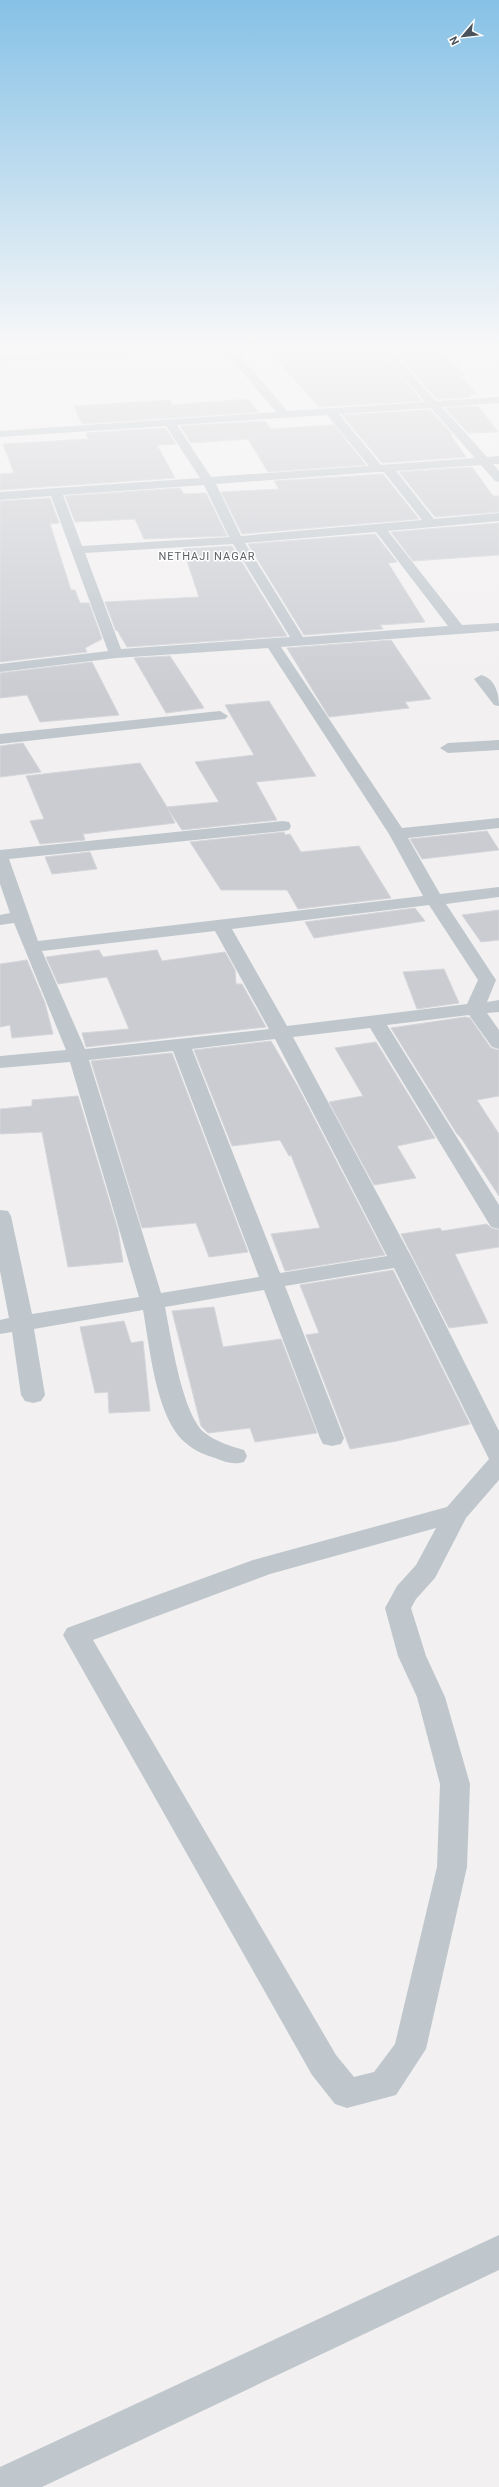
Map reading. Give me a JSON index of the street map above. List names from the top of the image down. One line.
{"districts":["NETHAJI NAGAR"],"north":"bottom left"}
